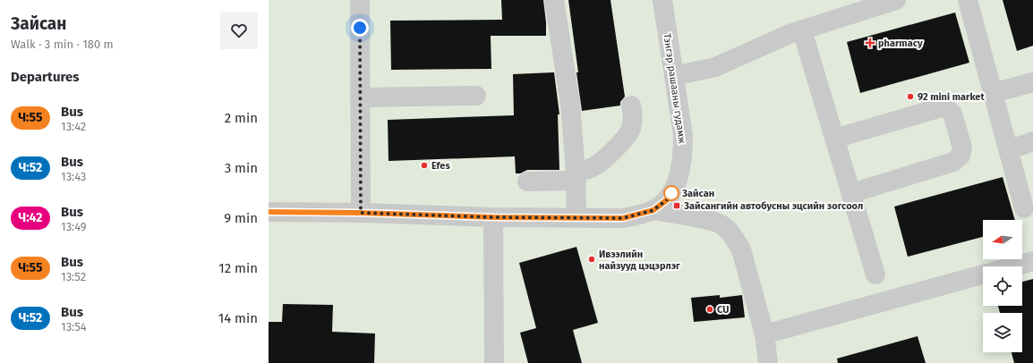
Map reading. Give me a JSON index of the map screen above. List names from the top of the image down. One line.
{"streets":{"street":["Тэнгэр рашааны гудамж"]},"places":{"health":["pharmacy"],"other":["92 mini market","Efes","Зайсан","Ивээлийн найзууд цэцэрлэг","CU"],"transit":["Зайсангийн автобусны эцсийн зогсоол"]},"lines":["bus line Ч:55"],"north":"left","page":{"heading":[["Зайсан","Walk · 3 min · 180 m"],"Departures"],"list":[{"mark":"Ч:55","name":"Bus","note":"13:42","value":"2 min"},{"mark":"Ч:52","name":"Bus","note":"13:43","value":"3 min"},{"mark":"Ч:42","name":"Bus","note":"13:49","value":"9 min"},{"mark":"Ч:55","name":"Bus","note":"13:52","value":"12 min"},{"mark":"Ч:52","name":"Bus","note":"13:54","value":"14 min"}]}}
